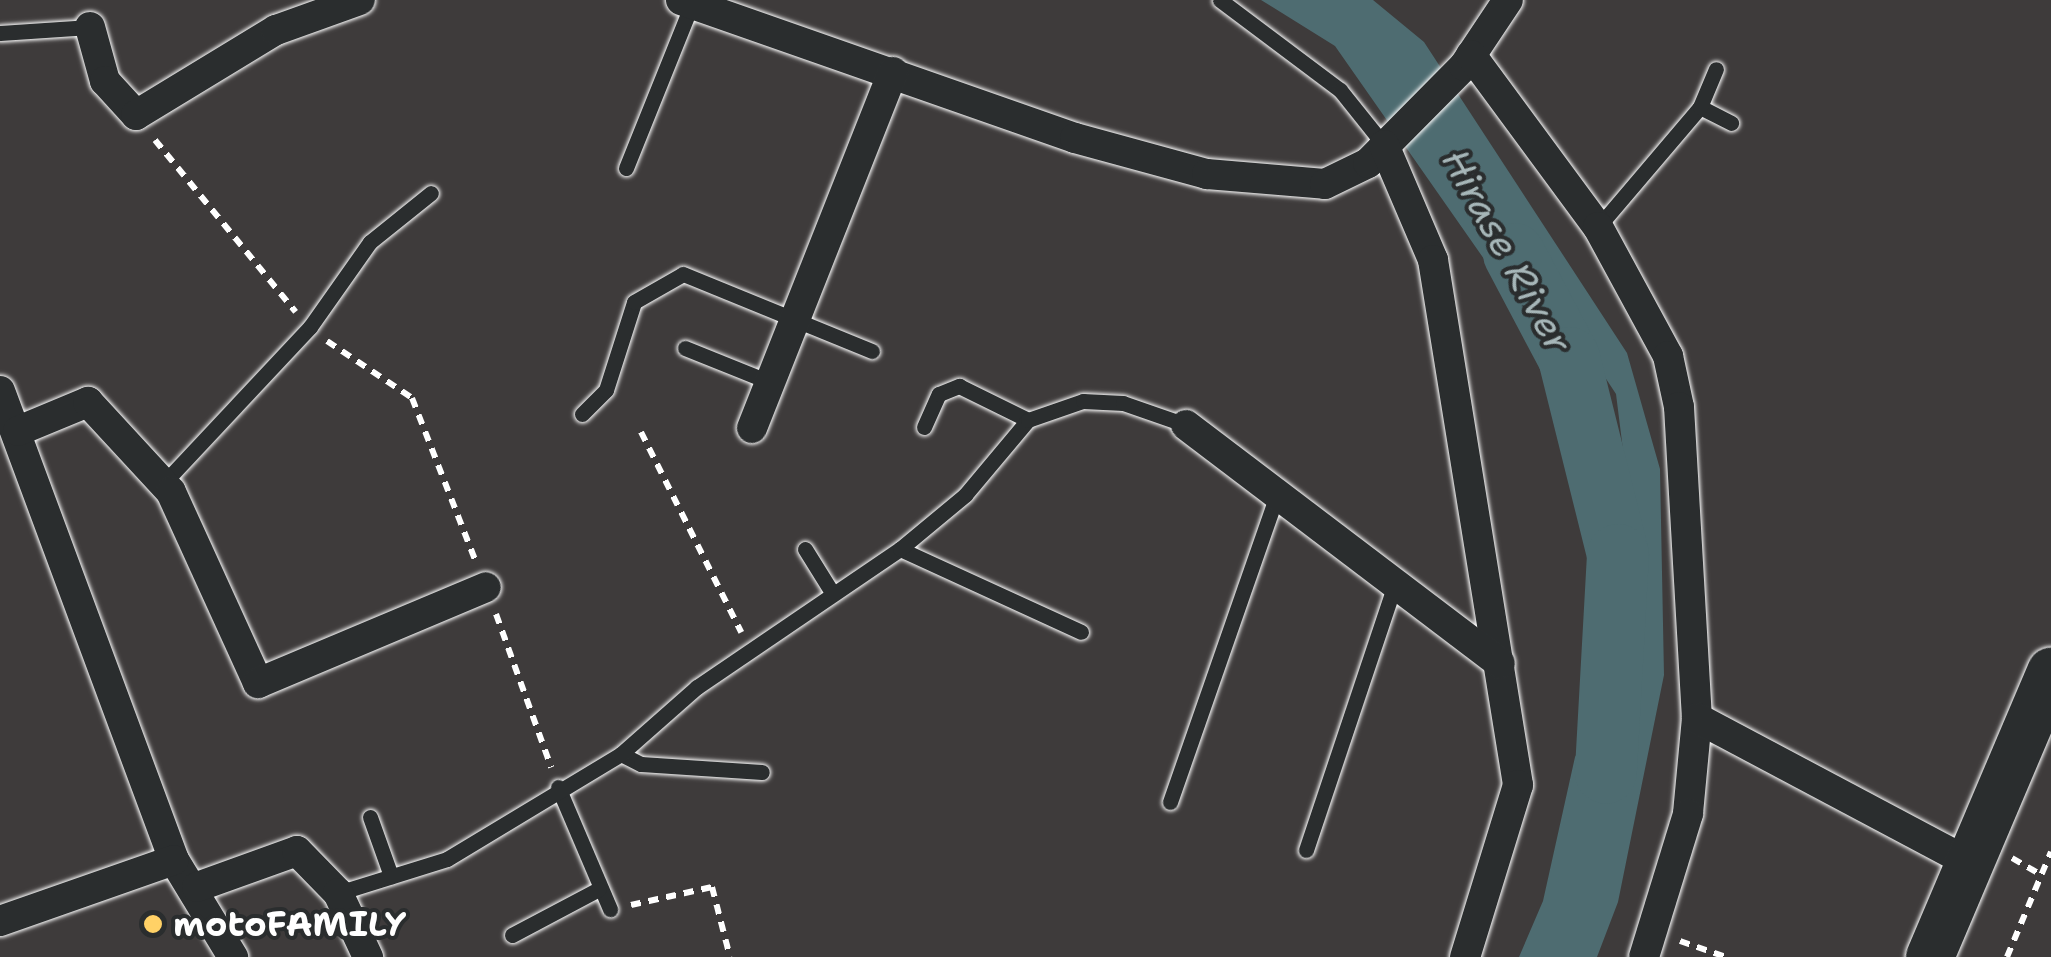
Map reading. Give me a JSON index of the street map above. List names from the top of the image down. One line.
{"water":["Hirase River"],"places":["motoFAMILY"]}
